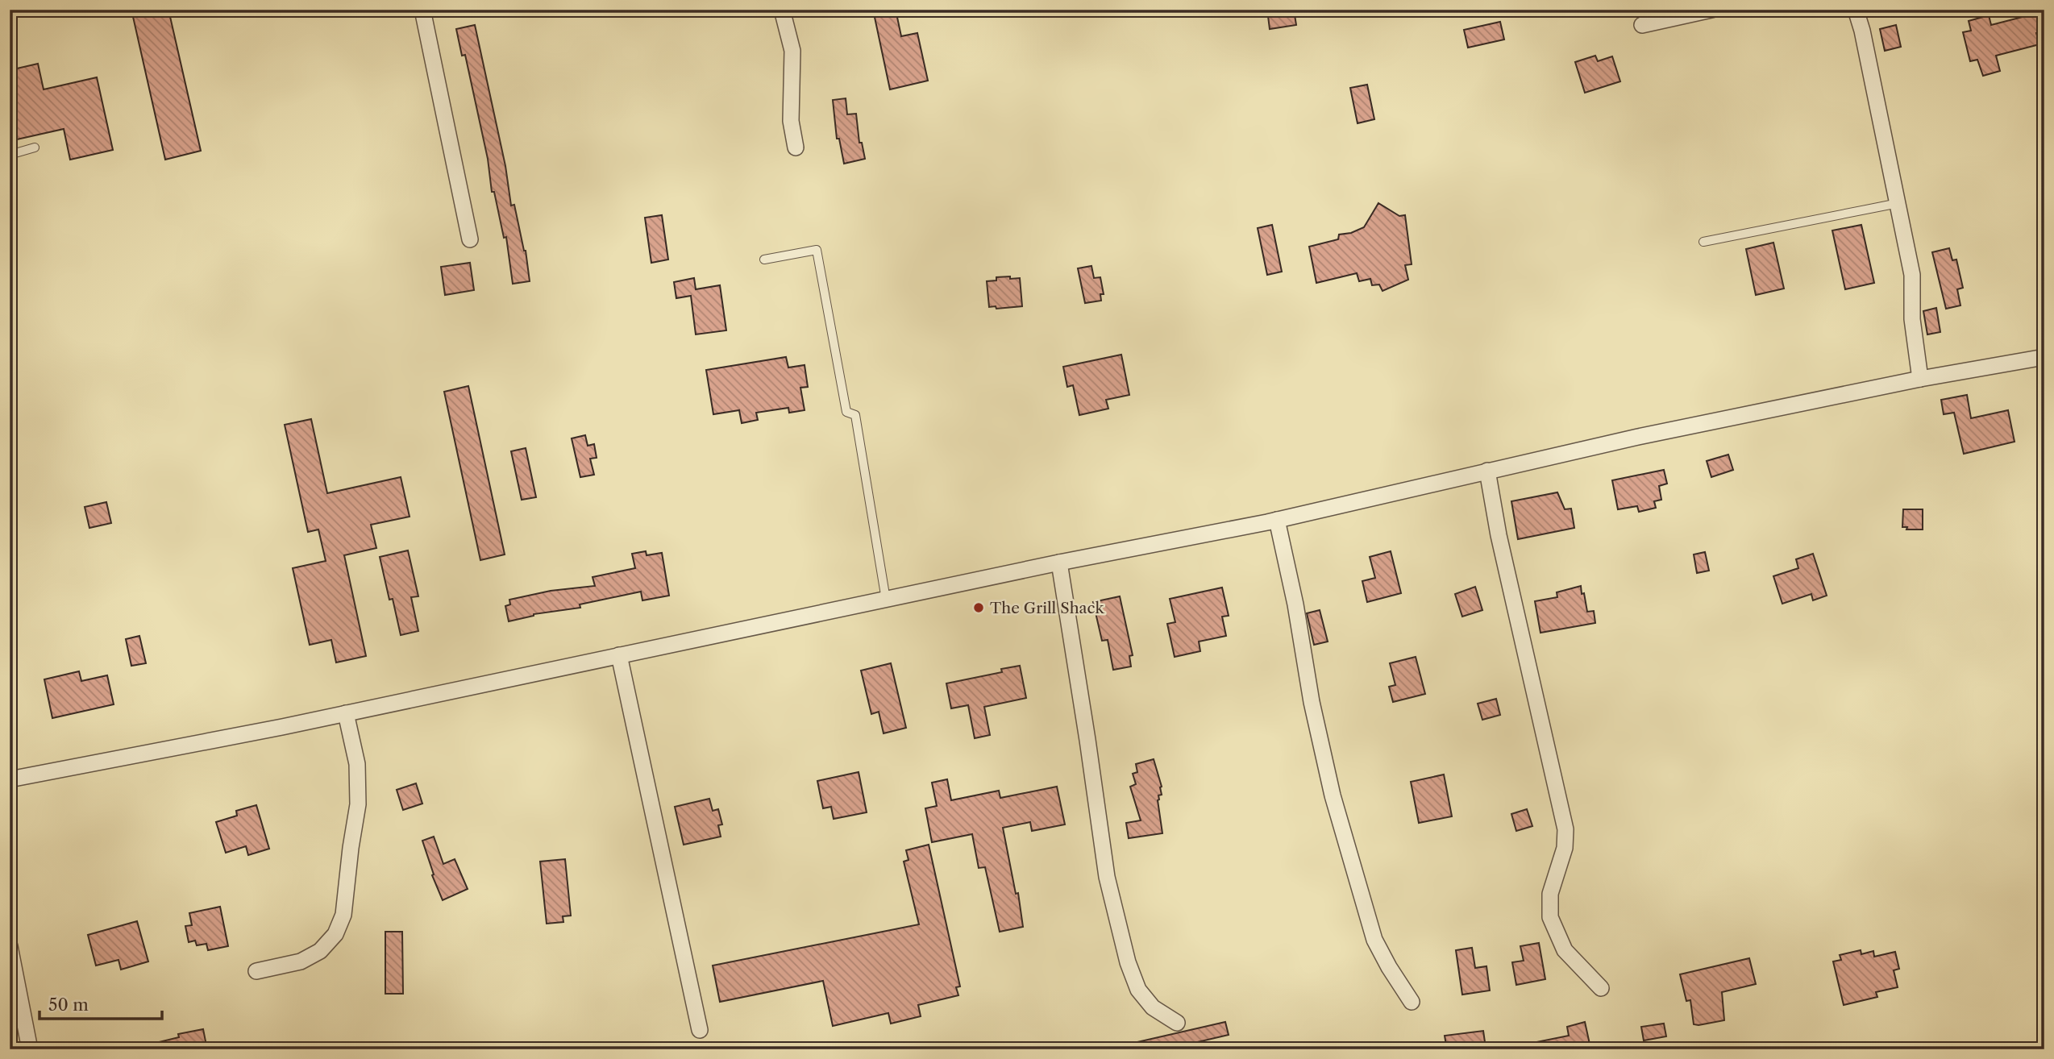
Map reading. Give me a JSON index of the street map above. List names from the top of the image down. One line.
{"places":["The Grill Shack"],"scale_bar":"50 m"}
